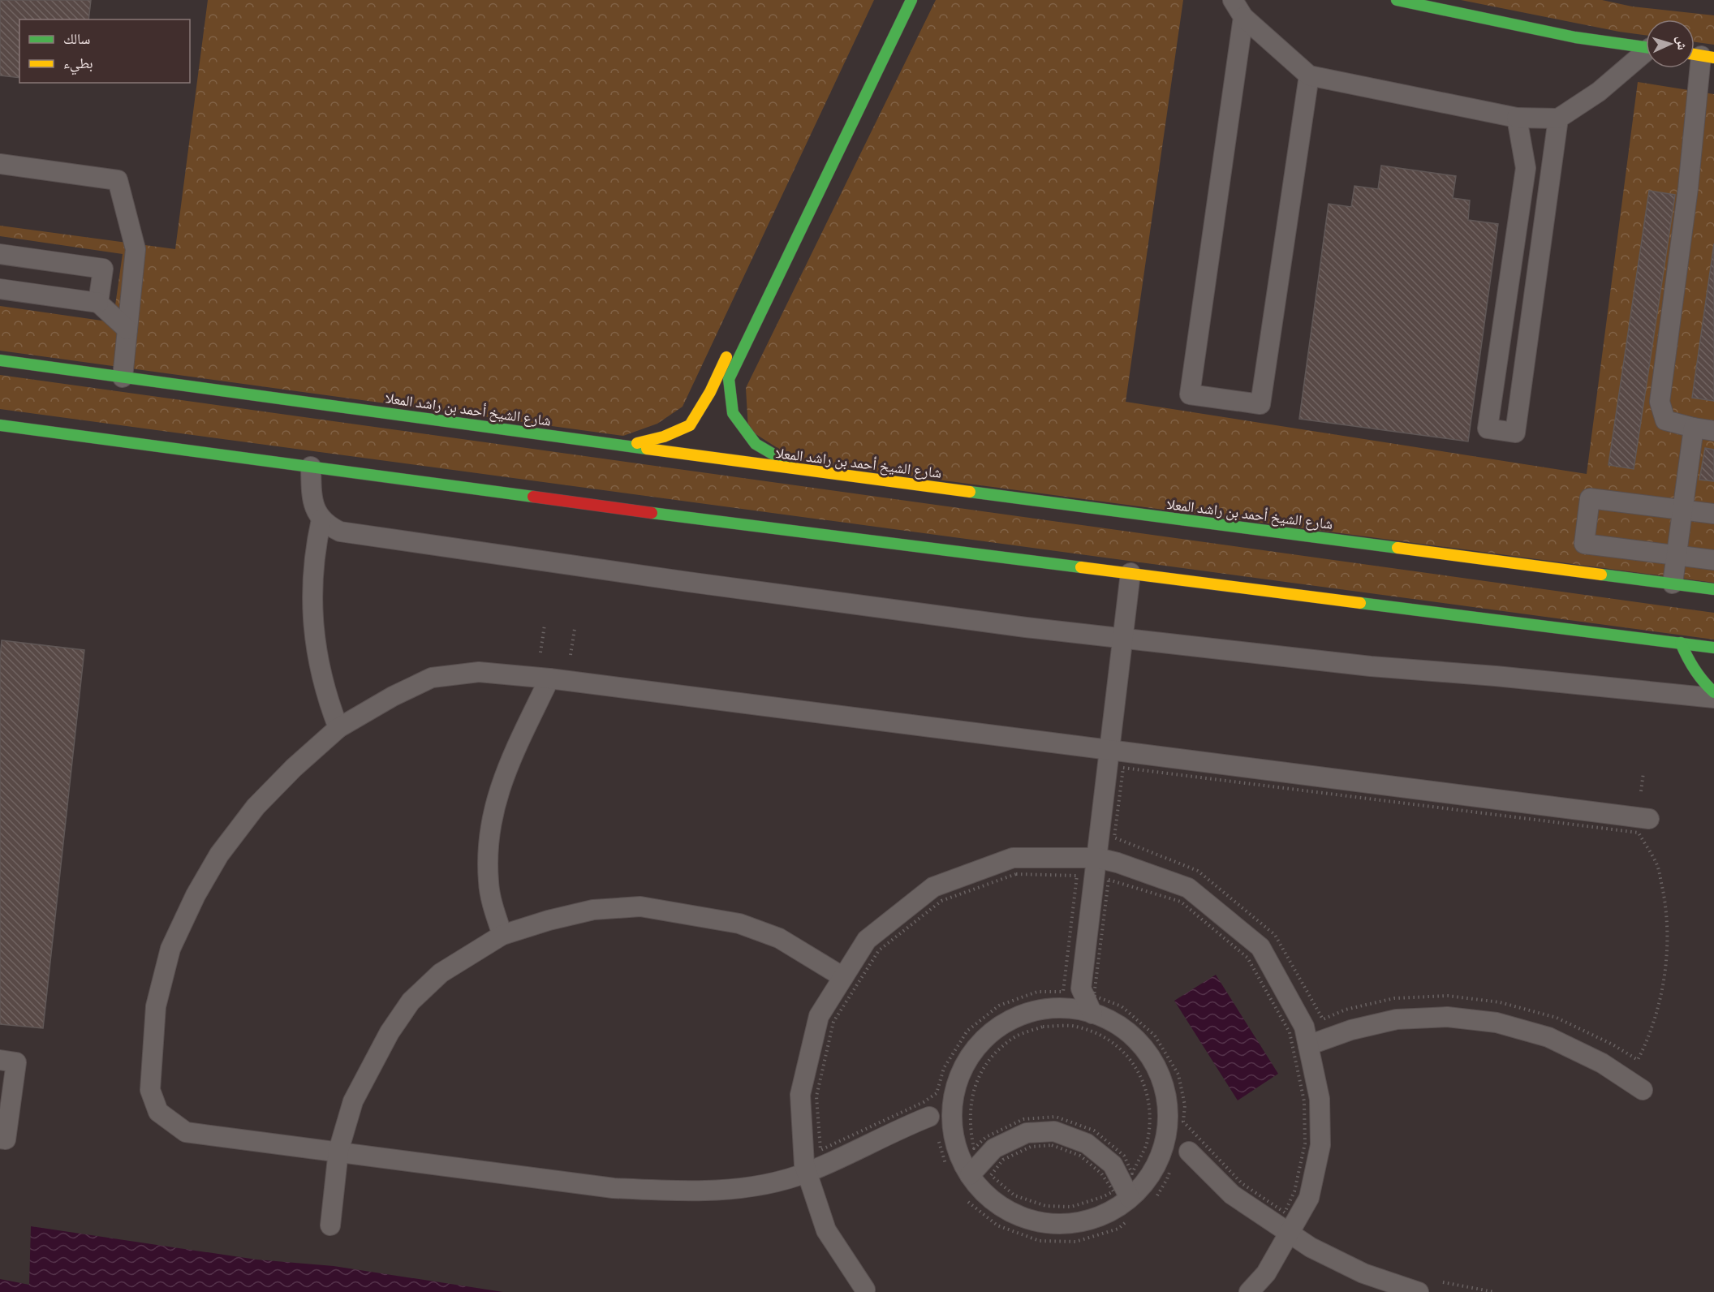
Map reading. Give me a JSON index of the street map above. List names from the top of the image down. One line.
{"streets":{"main road":["شارع الشيخ أحمد بن راشد المعلا"]},"legend":["سالك","بطيء"],"north":"right"}
